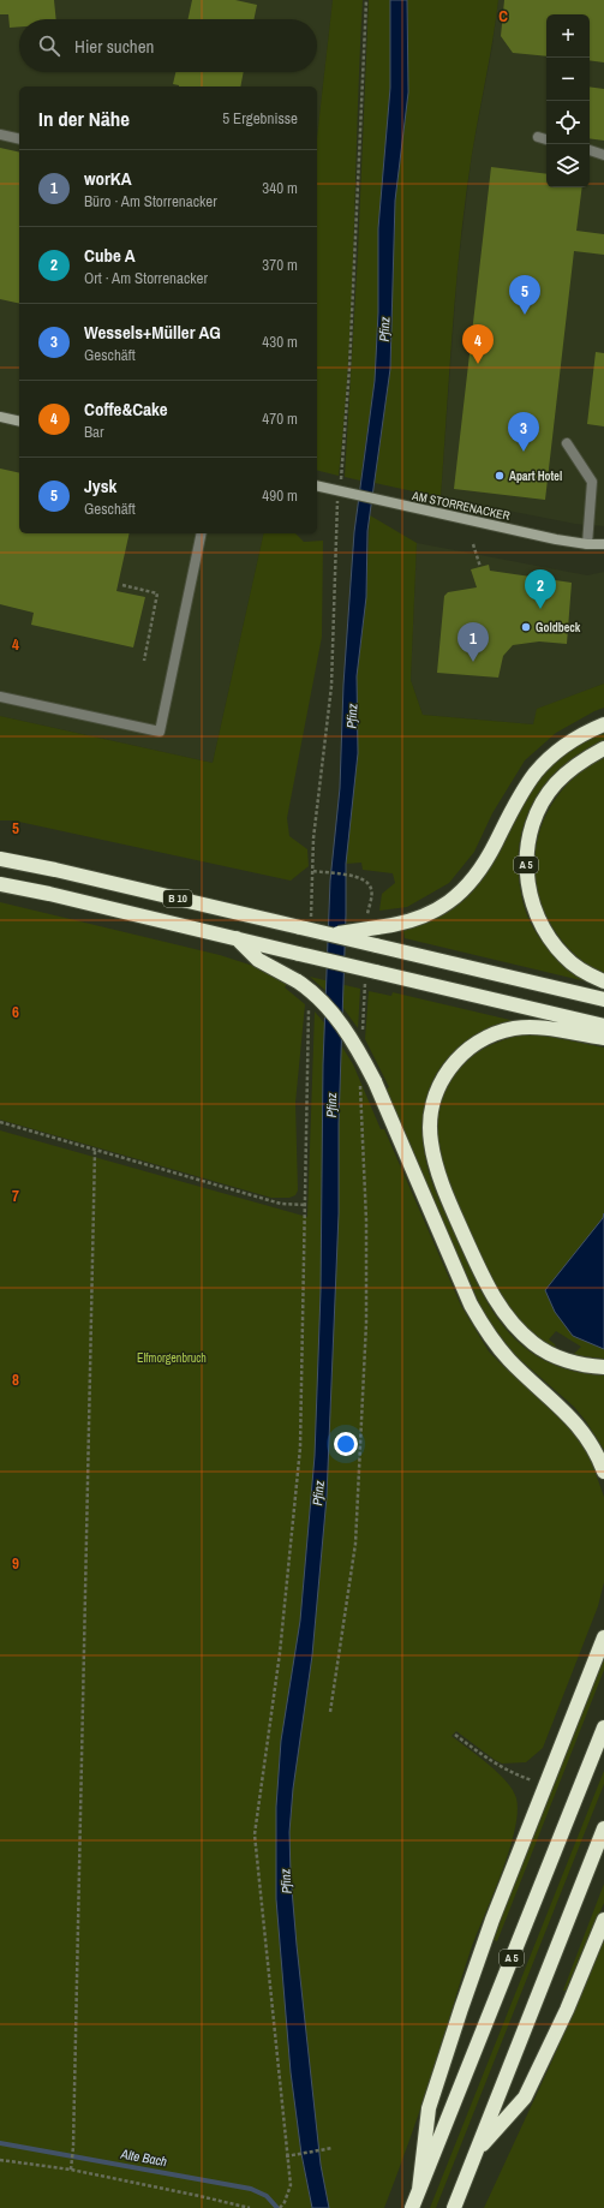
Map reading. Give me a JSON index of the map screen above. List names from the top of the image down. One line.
{"streets":{"highway":["A 5","B 10"],"street":["AM STORRENACKER"]},"water":["Pfinz","Alte Bach"],"parks":["Elfmorgenbruch"],"places":["Apart Hotel","Goldbeck"],"page":{"map_buttons":["+","−"],"search":"Hier suchen","heading":["In der Nähe","5 Ergebnisse"],"list":[{"mark":"1","name":"worKA","note":"Büro · Am Storrenacker","value":"340 m"},{"mark":"2","name":"Cube A","note":"Ort · Am Storrenacker","value":"370 m"},{"mark":"3","name":"Wessels+Müller AG","note":"Geschäft","value":"430 m"},{"mark":"4","name":"Coffe&Cake","note":"Bar","value":"470 m"},{"mark":"5","name":"Jysk","note":"Geschäft","value":"490 m"}],"pins":["5","4","3","2","1"]},"grid":{"columns":["C"],"rows":["4","5","6","7","8","9"]}}
